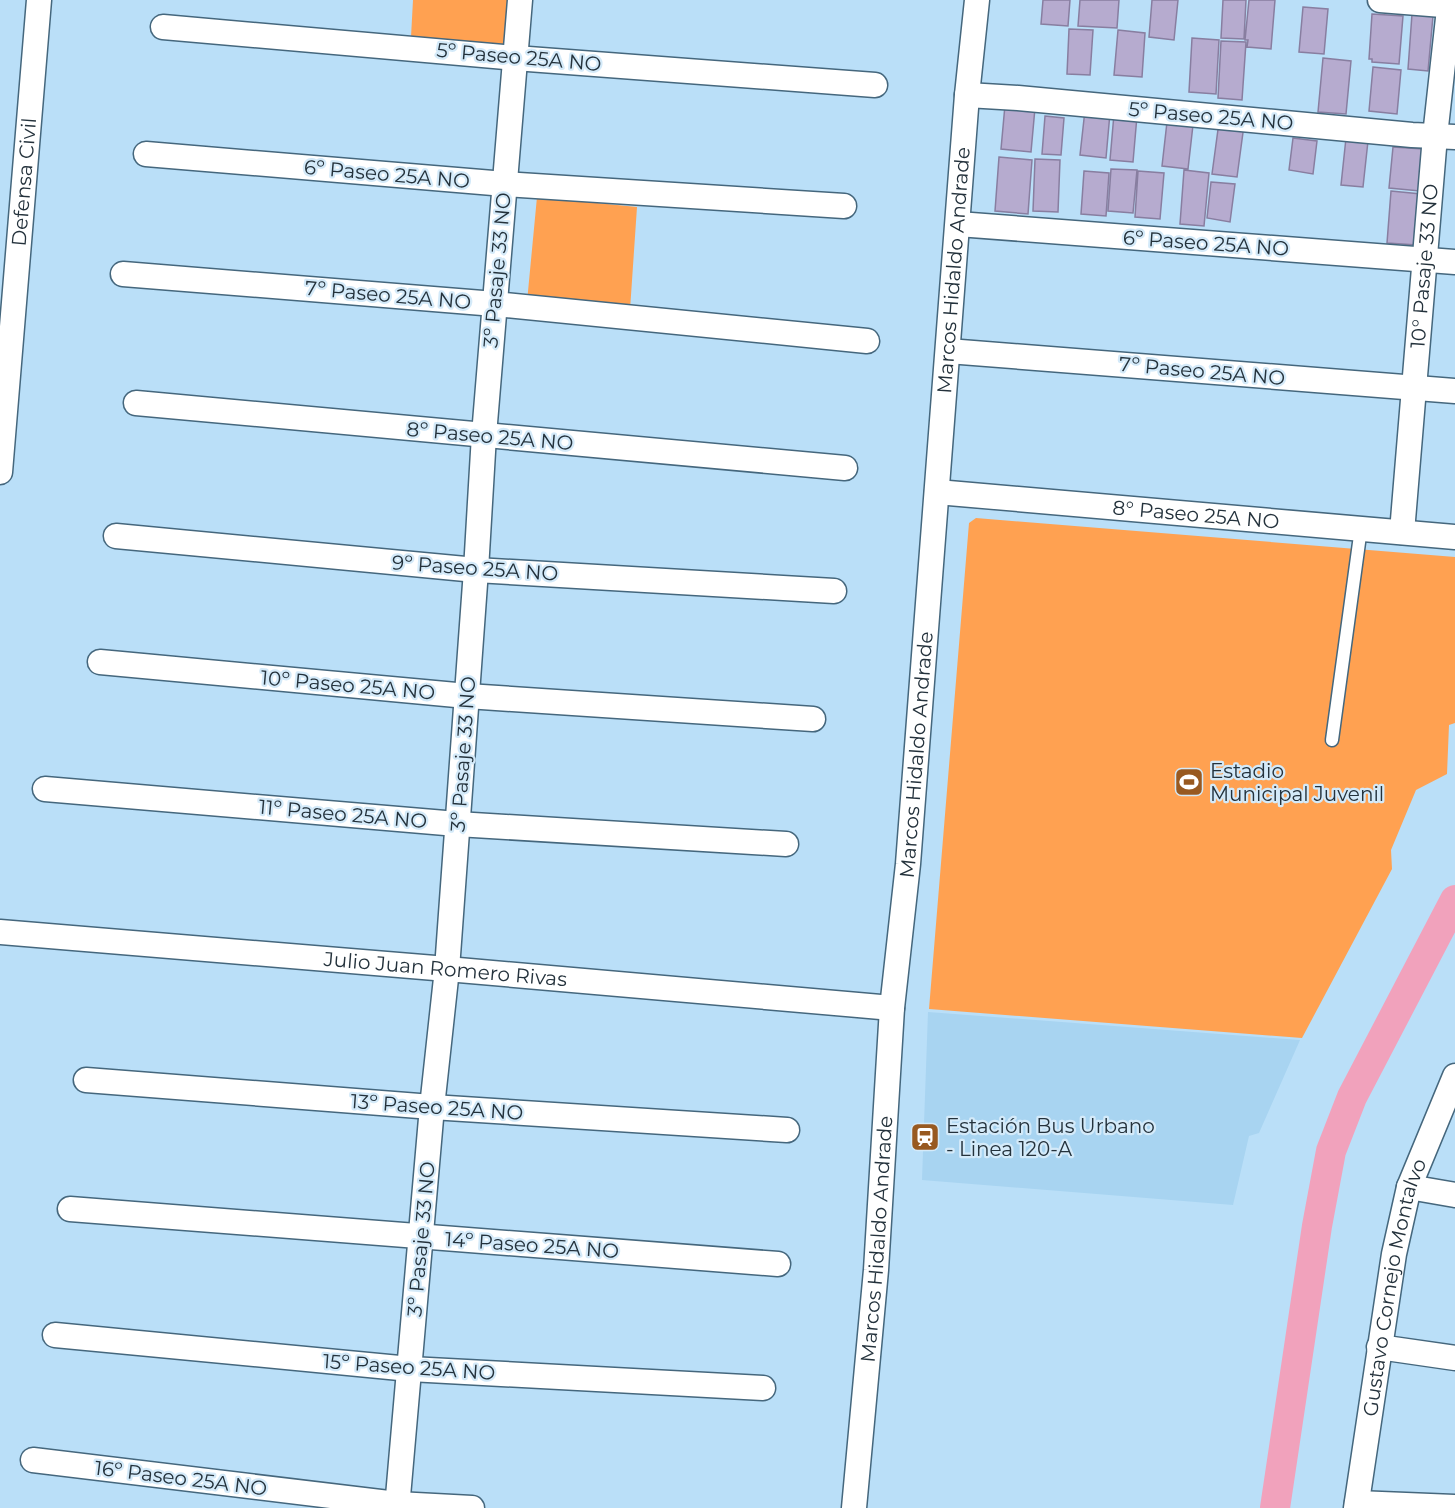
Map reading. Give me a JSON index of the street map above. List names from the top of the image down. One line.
{"streets":{"street":["5º Paseo 25A NO","6º Paseo 25A NO","Defensa Civil","10° Pasaje 33 NO","3º Pasaje 33 NO","Marcos Hidaldo Andrade","7º Paseo 25A NO","8º Paseo 25A NO","8° Paseo 25A NO","9º Paseo 25A NO","10º Paseo 25A NO","11º Paseo 25A NO","Julio Juan Romero Rivas","13º Paseo 25A NO","14º Paseo 25A NO","Gustavo Cornejo Montalvo","15º Paseo 25A NO","16º Paseo 25A NO"]},"crossings":[["5º Paseo 25A NO","10° Pasaje 33 NO"],["5º Paseo 25A NO","3º Pasaje 33 NO"],["5º Paseo 25A NO","Marcos Hidaldo Andrade"],["6º Paseo 25A NO","10° Pasaje 33 NO"],["6º Paseo 25A NO","3º Pasaje 33 NO"],["6º Paseo 25A NO","Marcos Hidaldo Andrade"],["10° Pasaje 33 NO","7º Paseo 25A NO"],["10° Pasaje 33 NO","8° Paseo 25A NO"],["3º Pasaje 33 NO","7º Paseo 25A NO"],["3º Pasaje 33 NO","8º Paseo 25A NO"],["3º Pasaje 33 NO","9º Paseo 25A NO"],["3º Pasaje 33 NO","10º Paseo 25A NO"],["3º Pasaje 33 NO","11º Paseo 25A NO"],["3º Pasaje 33 NO","Julio Juan Romero Rivas"],["3º Pasaje 33 NO","13º Paseo 25A NO"],["3º Pasaje 33 NO","14º Paseo 25A NO"],["3º Pasaje 33 NO","15º Paseo 25A NO"],["3º Pasaje 33 NO","16º Paseo 25A NO"],["Marcos Hidaldo Andrade","7º Paseo 25A NO"],["Marcos Hidaldo Andrade","8° Paseo 25A NO"],["Marcos Hidaldo Andrade","Julio Juan Romero Rivas"]],"places":{"sports":["Estadio Municipal Juvenil"],"station":["Estación Bus Urbano - Linea 120-A"]}}
